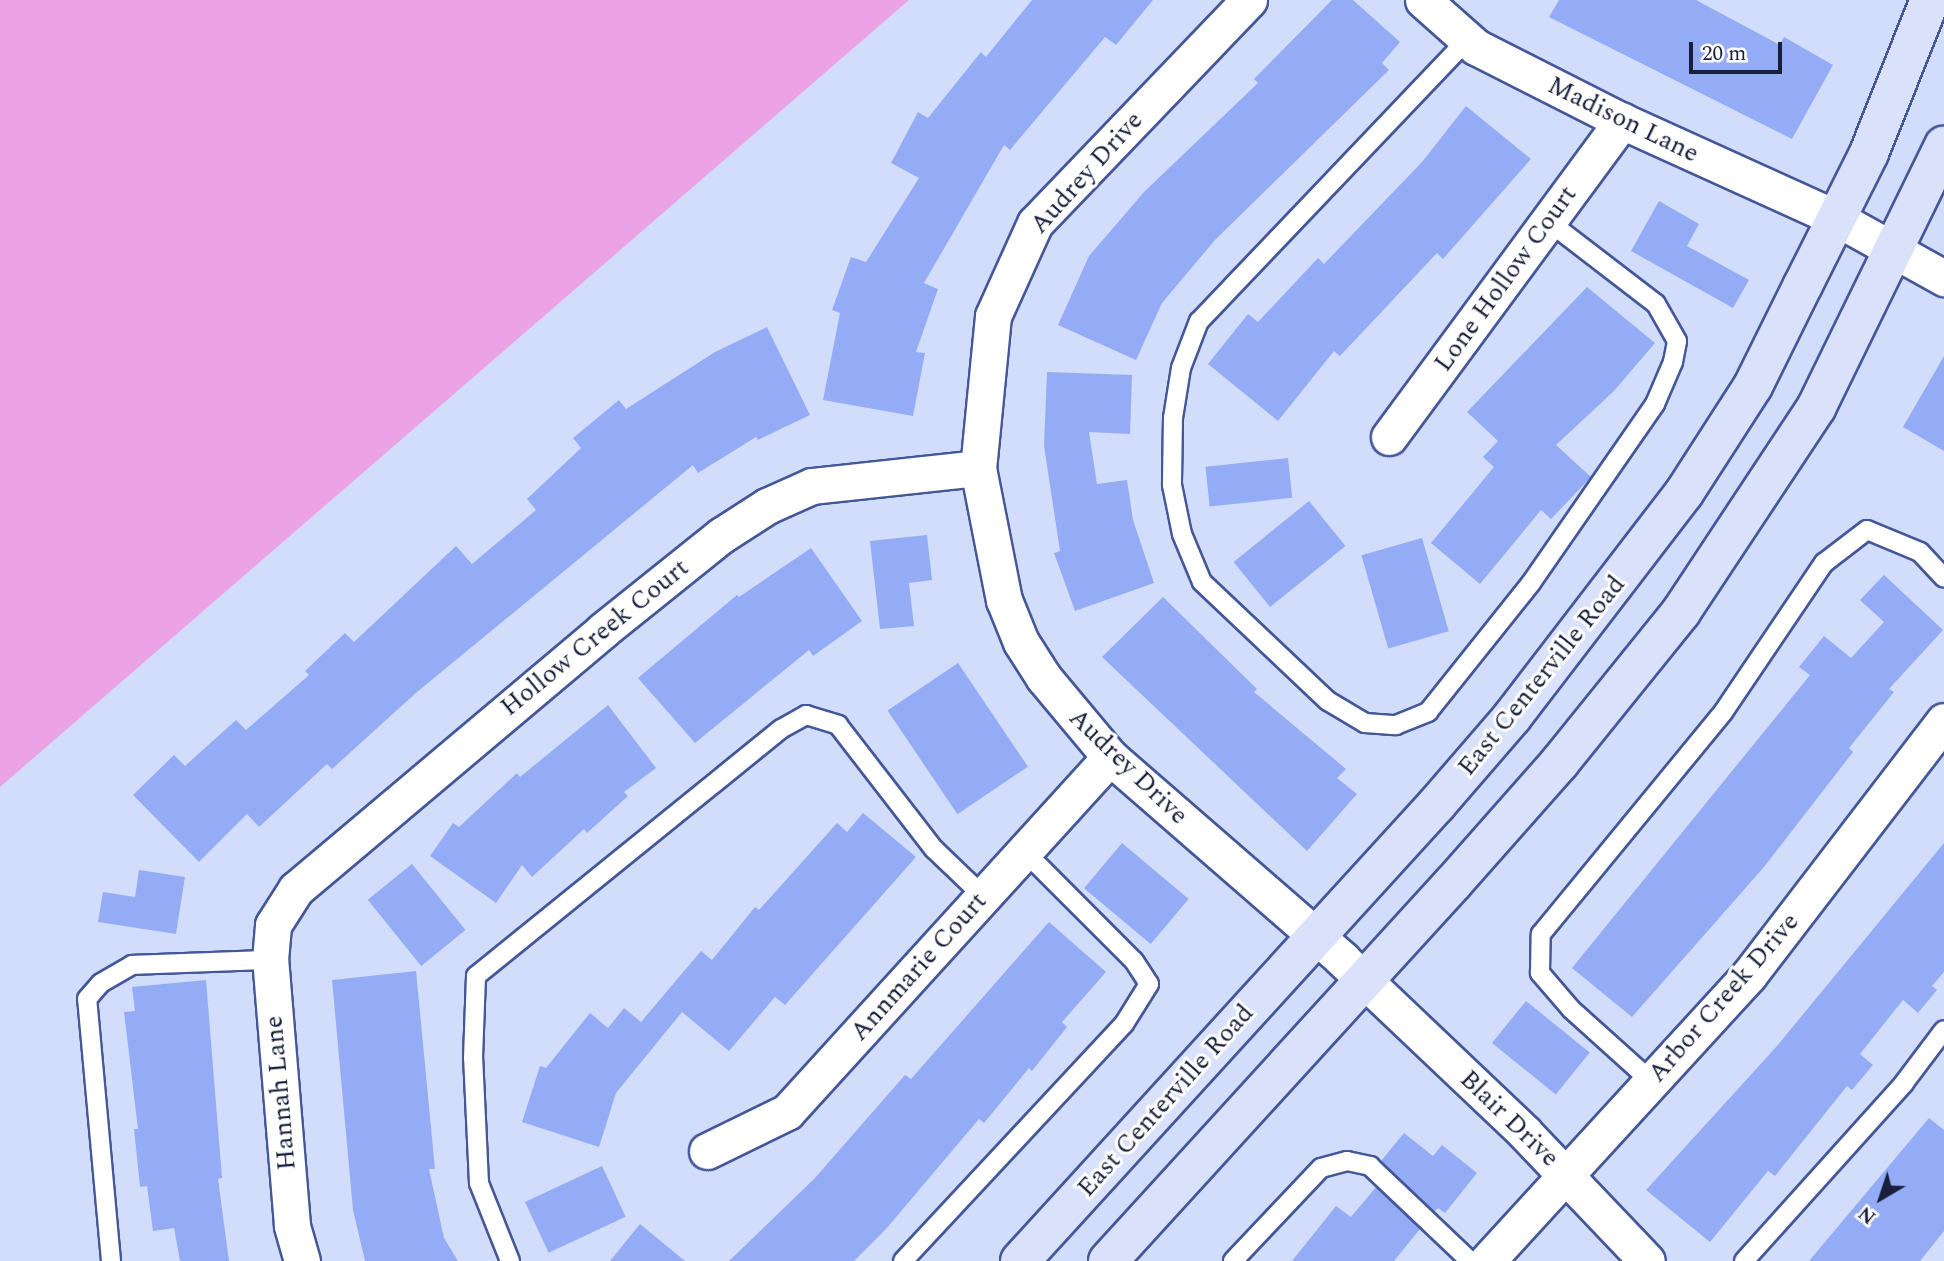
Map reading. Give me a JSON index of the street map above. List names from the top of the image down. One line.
{"streets":{"main road":["East Centerville Road"],"street":["Madison Lane","Audrey Drive","Lone Hollow Court","Hollow Creek Court","Annmarie Court","Arbor Creek Drive","Hannah Lane","Blair Drive"]},"crossings":[["Madison Lane","Lone Hollow Court"],["Madison Lane","East Centerville Road"],["Audrey Drive","Hollow Creek Court"],["Audrey Drive","East Centerville Road"],["Audrey Drive","Annmarie Court"],["Audrey Drive","Blair Drive"],["Hollow Creek Court","Hannah Lane"],["Arbor Creek Drive","Blair Drive"]],"scale_bar":"20 m","north":"bottom left"}
